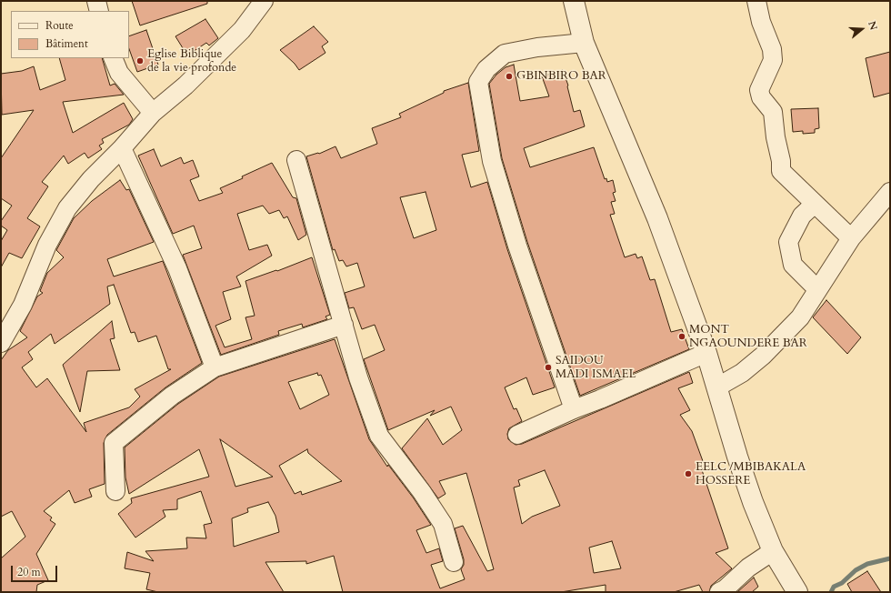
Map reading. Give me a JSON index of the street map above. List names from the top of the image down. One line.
{"places":["Eglise Biblique de la vie profonde","GBINBIRO BAR","MONT NGAOUNDERE BAR","SAIDOU MADI ISMAEL","EELC /MBIBAKALA HOSSERE"],"legend":["Route","Bâtiment"],"scale_bar":"20 m","north":"right"}
